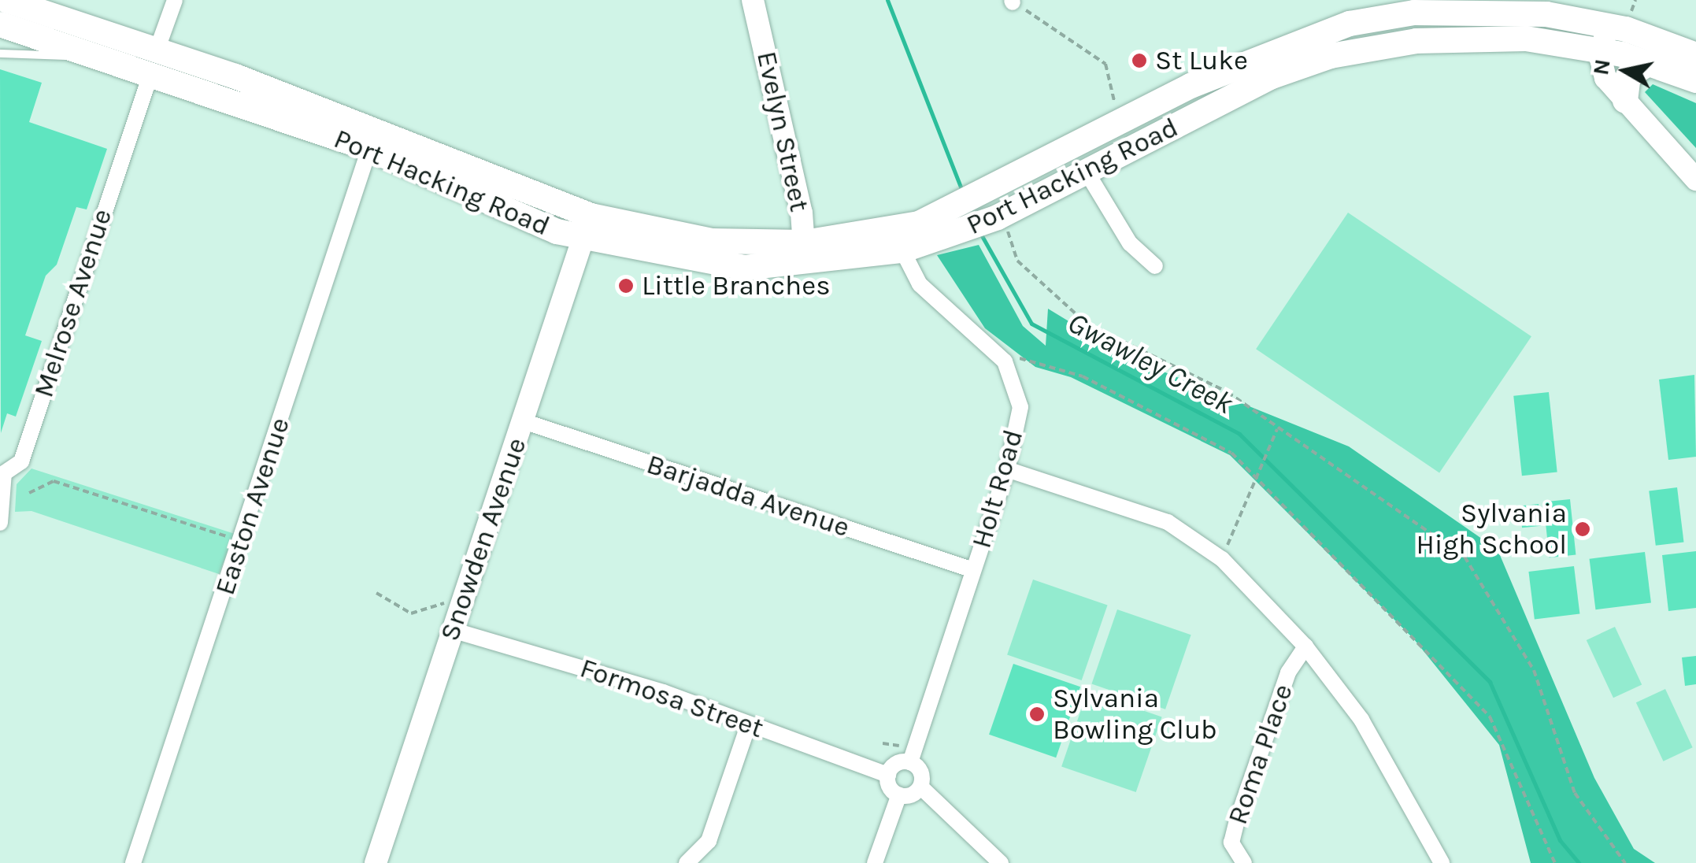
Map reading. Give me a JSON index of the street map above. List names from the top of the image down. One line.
{"streets":{"main road":["Port Hacking Road"],"street":["Evelyn Street","Melrose Avenue","Holt Road","Barjadda Avenue","Easton Avenue","Snowden Avenue","Formosa Street","Roma Place"]},"crossings":[["Evelyn Street","Port Hacking Road"],["Port Hacking Road","Melrose Avenue"],["Port Hacking Road","Holt Road"],["Port Hacking Road","Easton Avenue"],["Port Hacking Road","Snowden Avenue"],["Holt Road","Barjadda Avenue"],["Barjadda Avenue","Snowden Avenue"],["Snowden Avenue","Formosa Street"]],"water":["Gwawley Creek"],"places":["St Luke","Little Branches","Sylvania High School","Sylvania Bowling Club"],"north":"left"}
